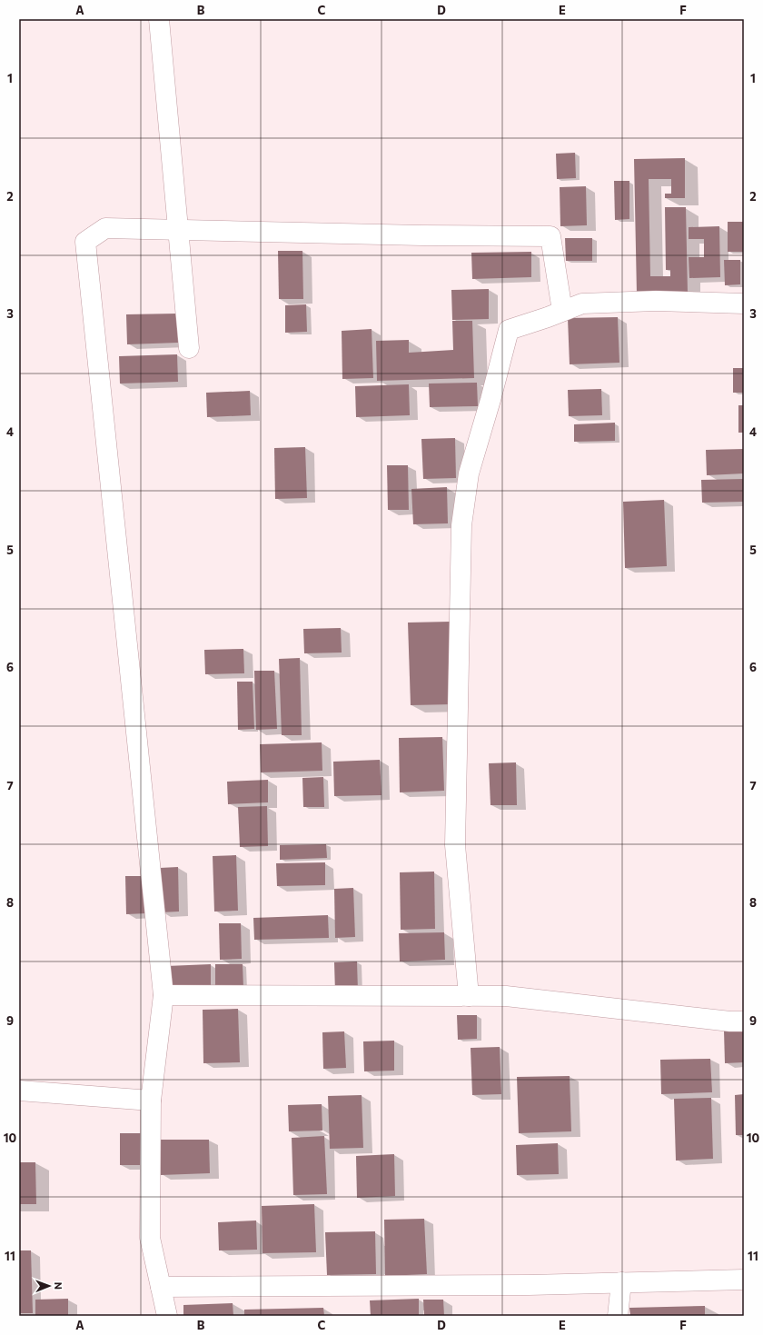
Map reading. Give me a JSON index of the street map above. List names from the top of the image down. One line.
{"north":"right","grid":{"columns":["A","B","C","D","E","F"],"rows":["1","2","3","4","5","6","7","8","9","10","11"]}}
